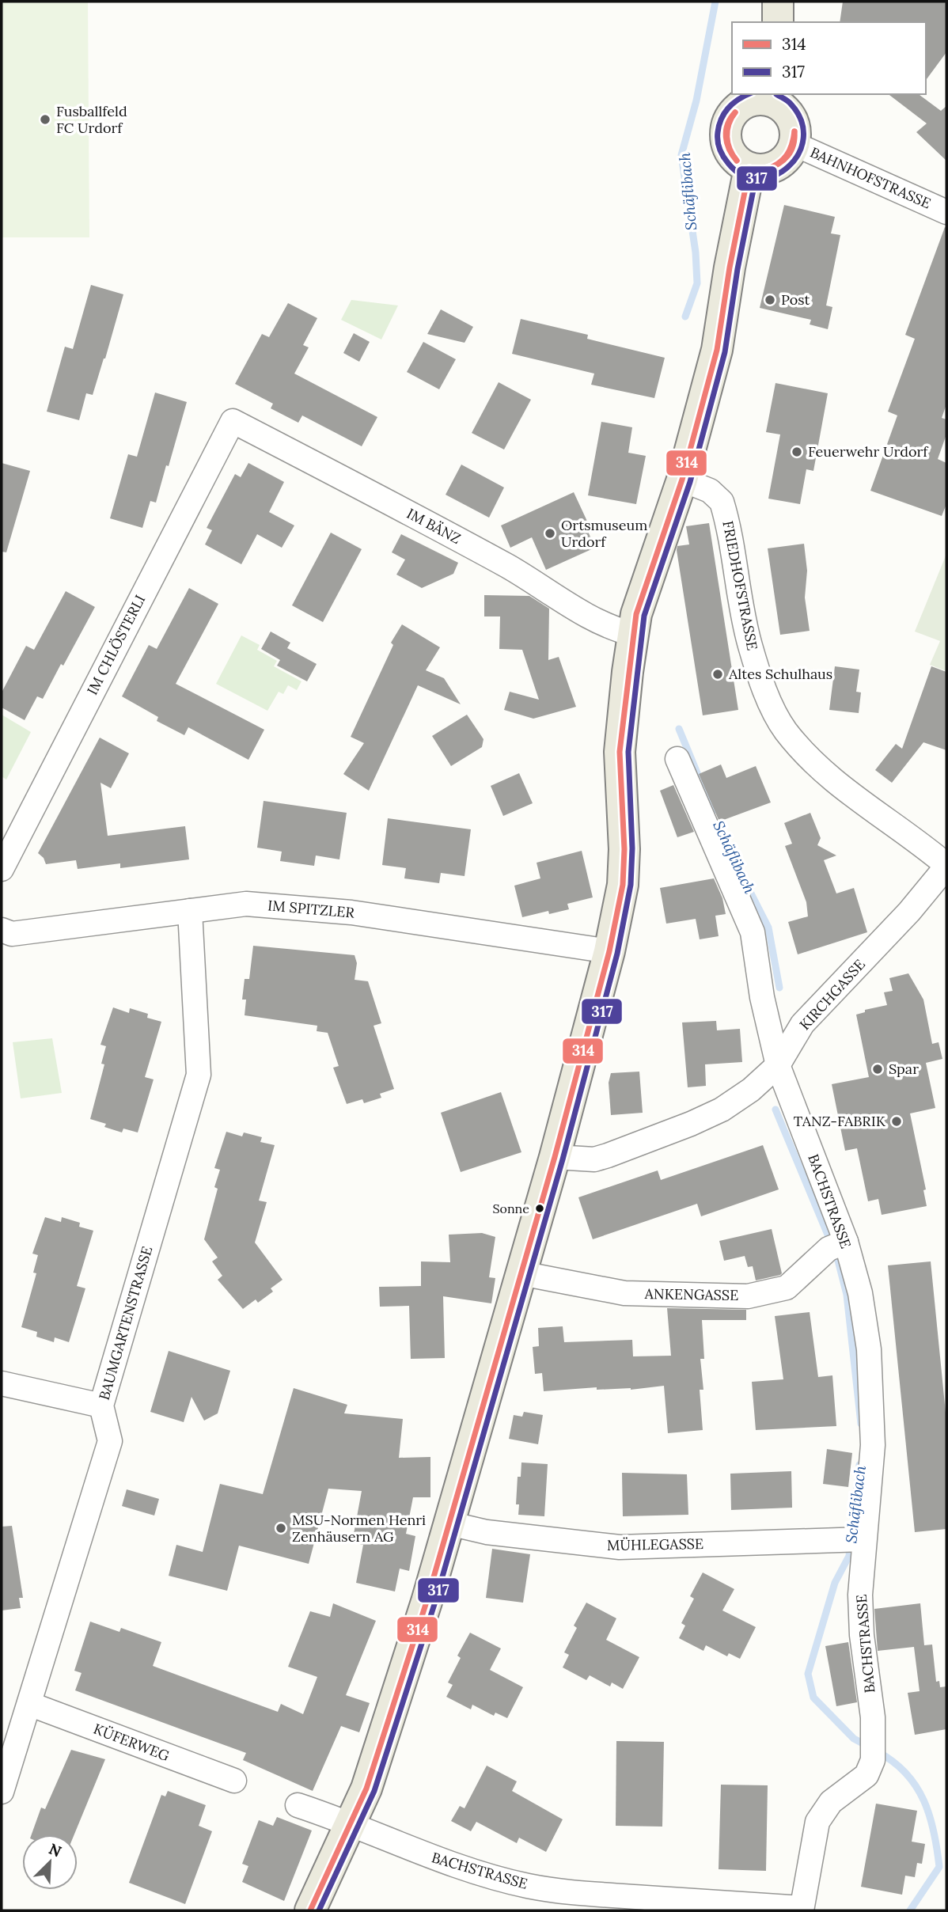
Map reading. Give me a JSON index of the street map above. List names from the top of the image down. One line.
{"streets":{"street":["BAHNHOFSTRASSE","IM BÄNZ","FRIEDHOFSTRASSE","IM CHLÖSTERLI","IM SPITZLER","KIRCHGASSE","BACHSTRASSE","ANKENGASSE","BAUMGARTENSTRASSE","MÜHLEGASSE","KÜFERWEG"]},"crossings":[["IM BÄNZ","IM CHLÖSTERLI"],["FRIEDHOFSTRASSE","KIRCHGASSE"],["IM SPITZLER","BAUMGARTENSTRASSE"],["KIRCHGASSE","BACHSTRASSE"],["BACHSTRASSE","ANKENGASSE"],["BACHSTRASSE","MÜHLEGASSE"],["BAUMGARTENSTRASSE","KÜFERWEG"]],"water":["Schäflibach"],"places":["Fusballfeld FC Urdorf","Post","Feuerwehr Urdorf","Ortsmuseum Urdorf","Altes Schulhaus","Spar","TANZ-FABRIK","Sonne","MSU-Normen Henri Zenhäusern AG"],"lines":["transit line 317","transit line 314"],"legend":["314","317"],"north":"top right"}
